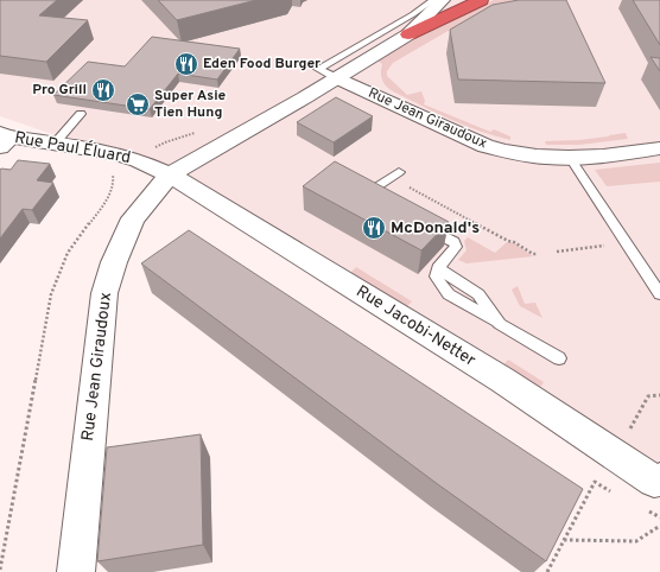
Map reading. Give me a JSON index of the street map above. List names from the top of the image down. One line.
{"streets":{"street":["Rue Jean Giraudoux","Rue Paul Éluard","Rue Jacobi-Netter"]},"crossings":[["Rue Jean Giraudoux","Rue Paul Éluard"],["Rue Jean Giraudoux","Rue Jacobi-Netter"],["Rue Paul Éluard","Rue Jacobi-Netter"]],"places":{"restaurant":["Eden Food Burger","Pro Grill","McDonald's"],"supermarket":["Super Asie Tien Hung"]}}
